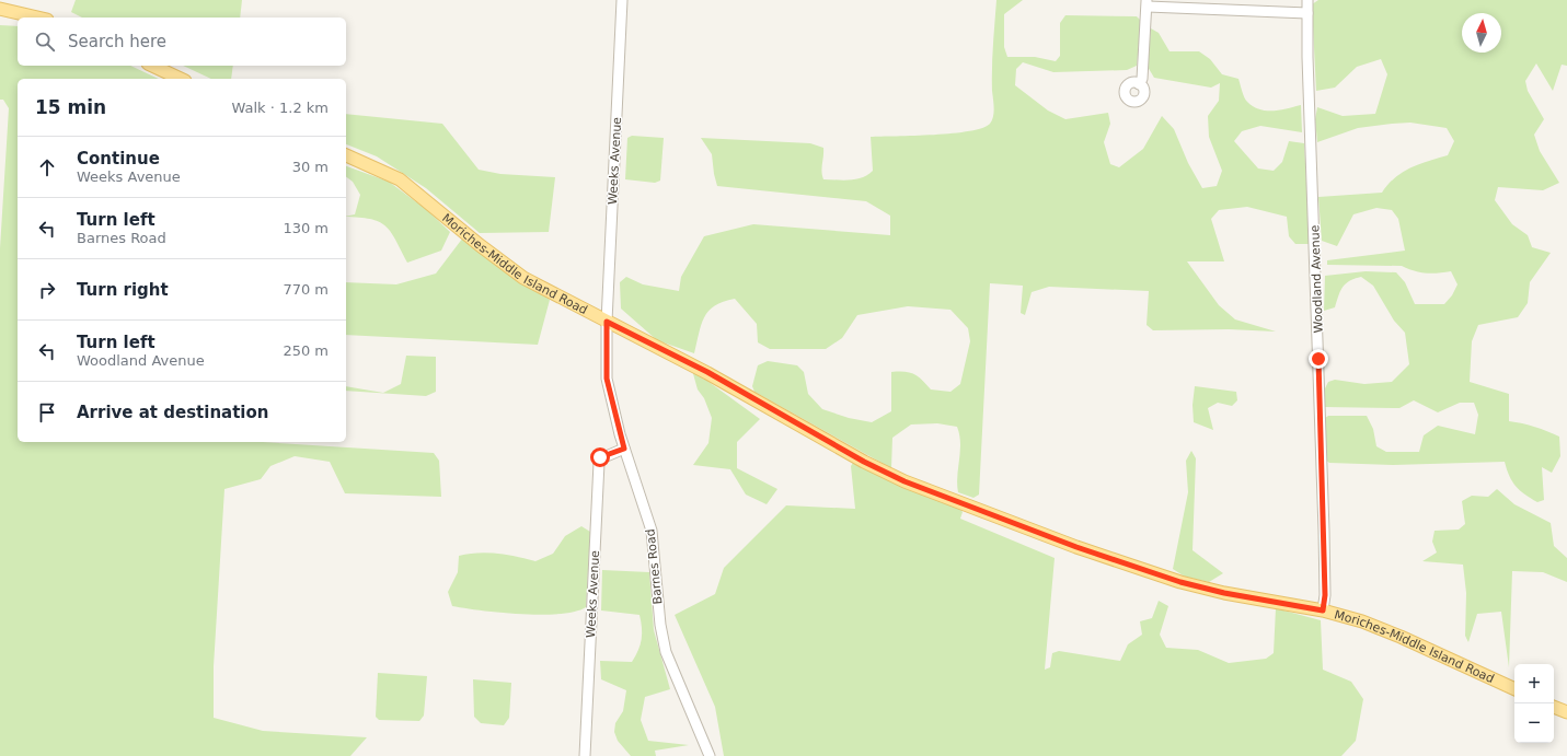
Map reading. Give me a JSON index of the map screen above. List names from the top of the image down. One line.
{"streets":{"main road":["Moriches-Middle Island Road"],"street":["Weeks Avenue","Woodland Avenue","Barnes Road"]},"crossings":[["Weeks Avenue","Moriches-Middle Island Road"],["Weeks Avenue","Barnes Road"],["Moriches-Middle Island Road","Woodland Avenue"],["Moriches-Middle Island Road","Barnes Road"]],"north":"top","page":{"search":"Search here","heading":["15 min","Walk · 1.2 km"],"list":[["Continue","Weeks Avenue","30 m"],["Turn left","Barnes Road","130 m"],["Turn right","770 m"],["Turn left","Woodland Avenue","250 m"],"Arrive at destination"],"map_buttons":["+","−"]}}
